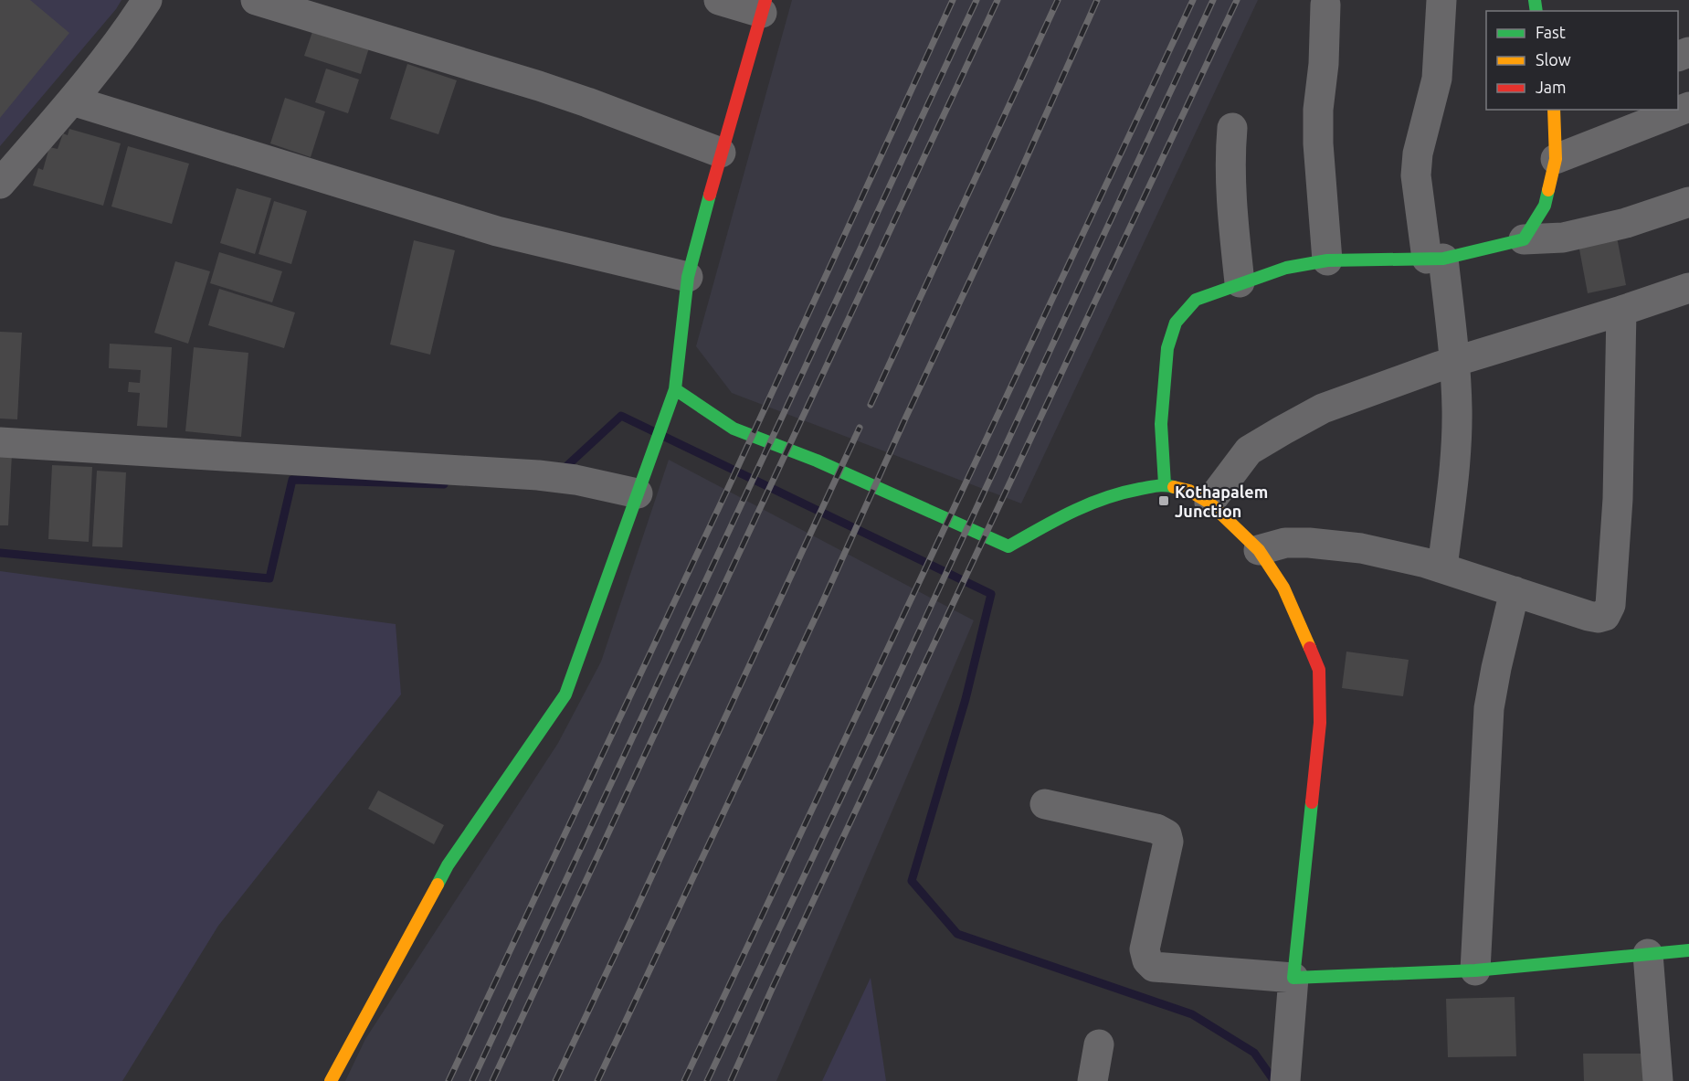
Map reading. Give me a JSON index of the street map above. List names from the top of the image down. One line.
{"places":{"transit":["Kothapalem Junction"]},"legend":["Fast","Slow","Jam"]}
